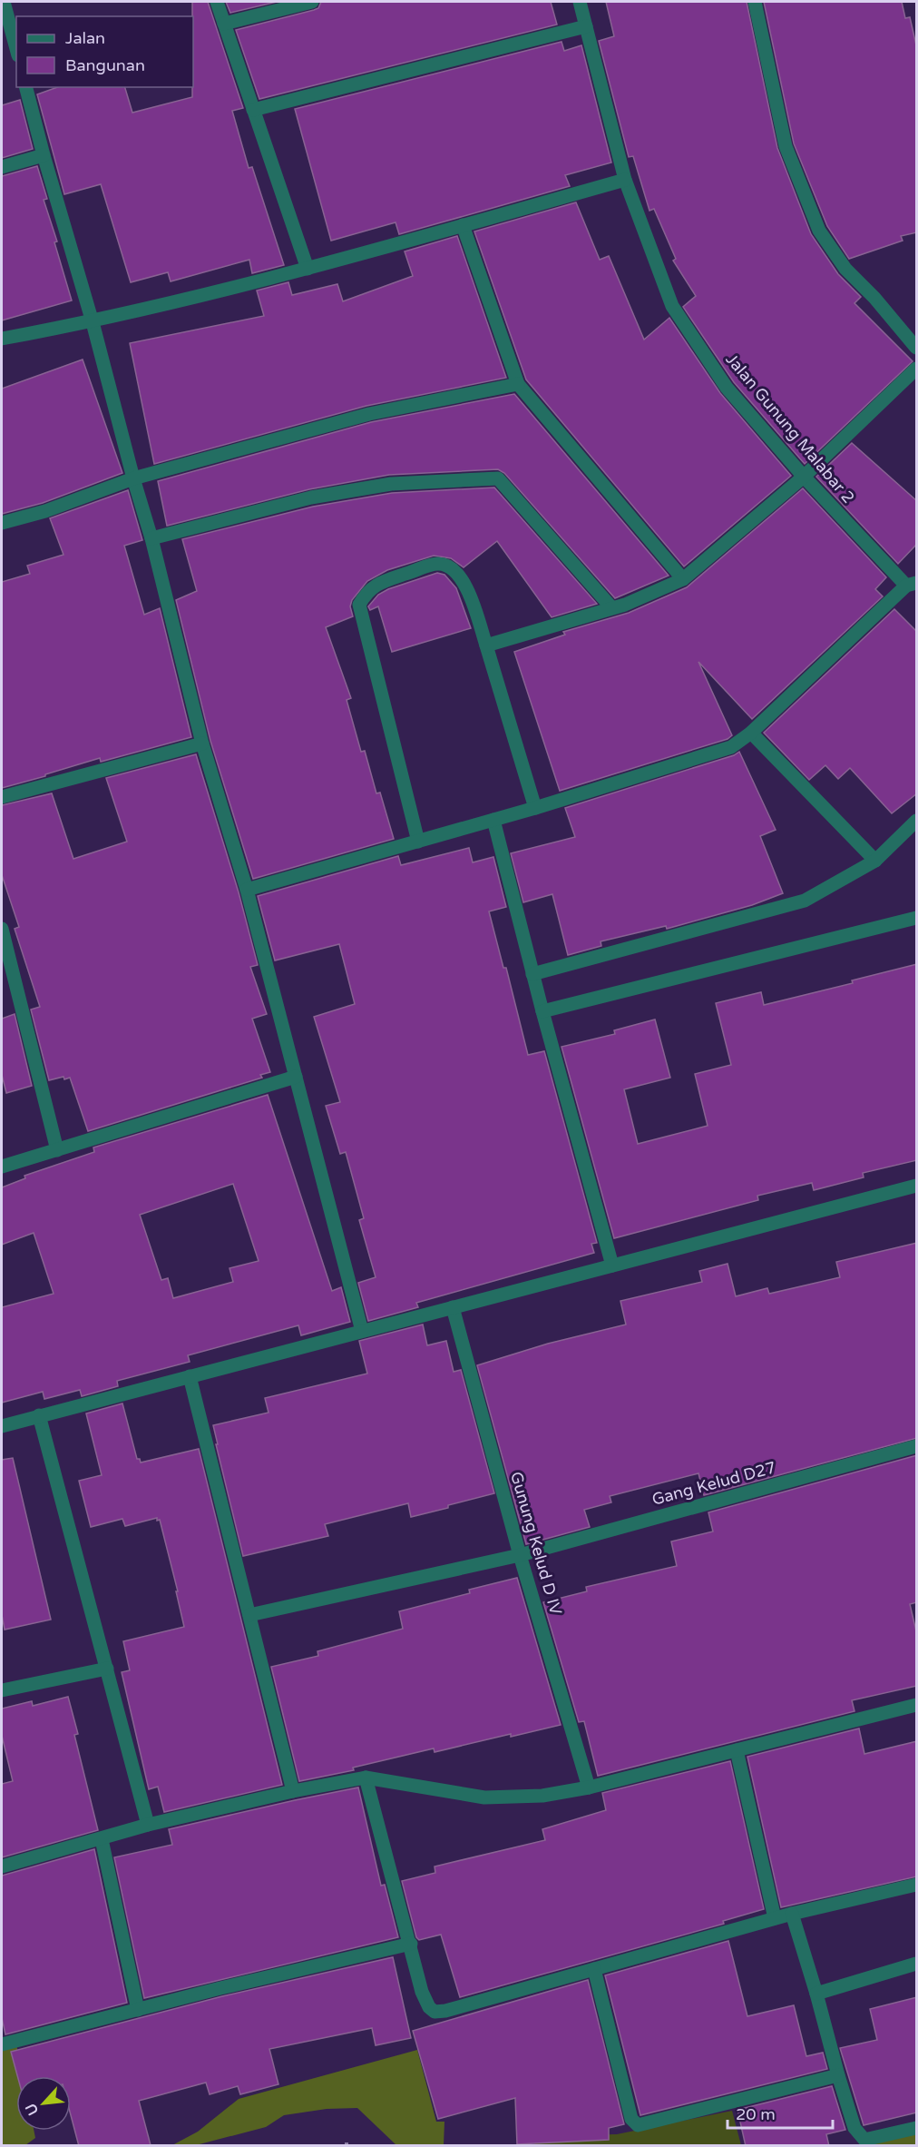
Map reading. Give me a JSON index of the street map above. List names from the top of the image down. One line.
{"streets":{"street":["Jalan Gunung Malabar 2","Gang Kelud D27","Gunung Kelud D IV"]},"crossings":[["Gang Kelud D27","Gunung Kelud D IV"]],"legend":["Jalan","Bangunan"],"scale_bar":"20 m","north":"bottom left"}
